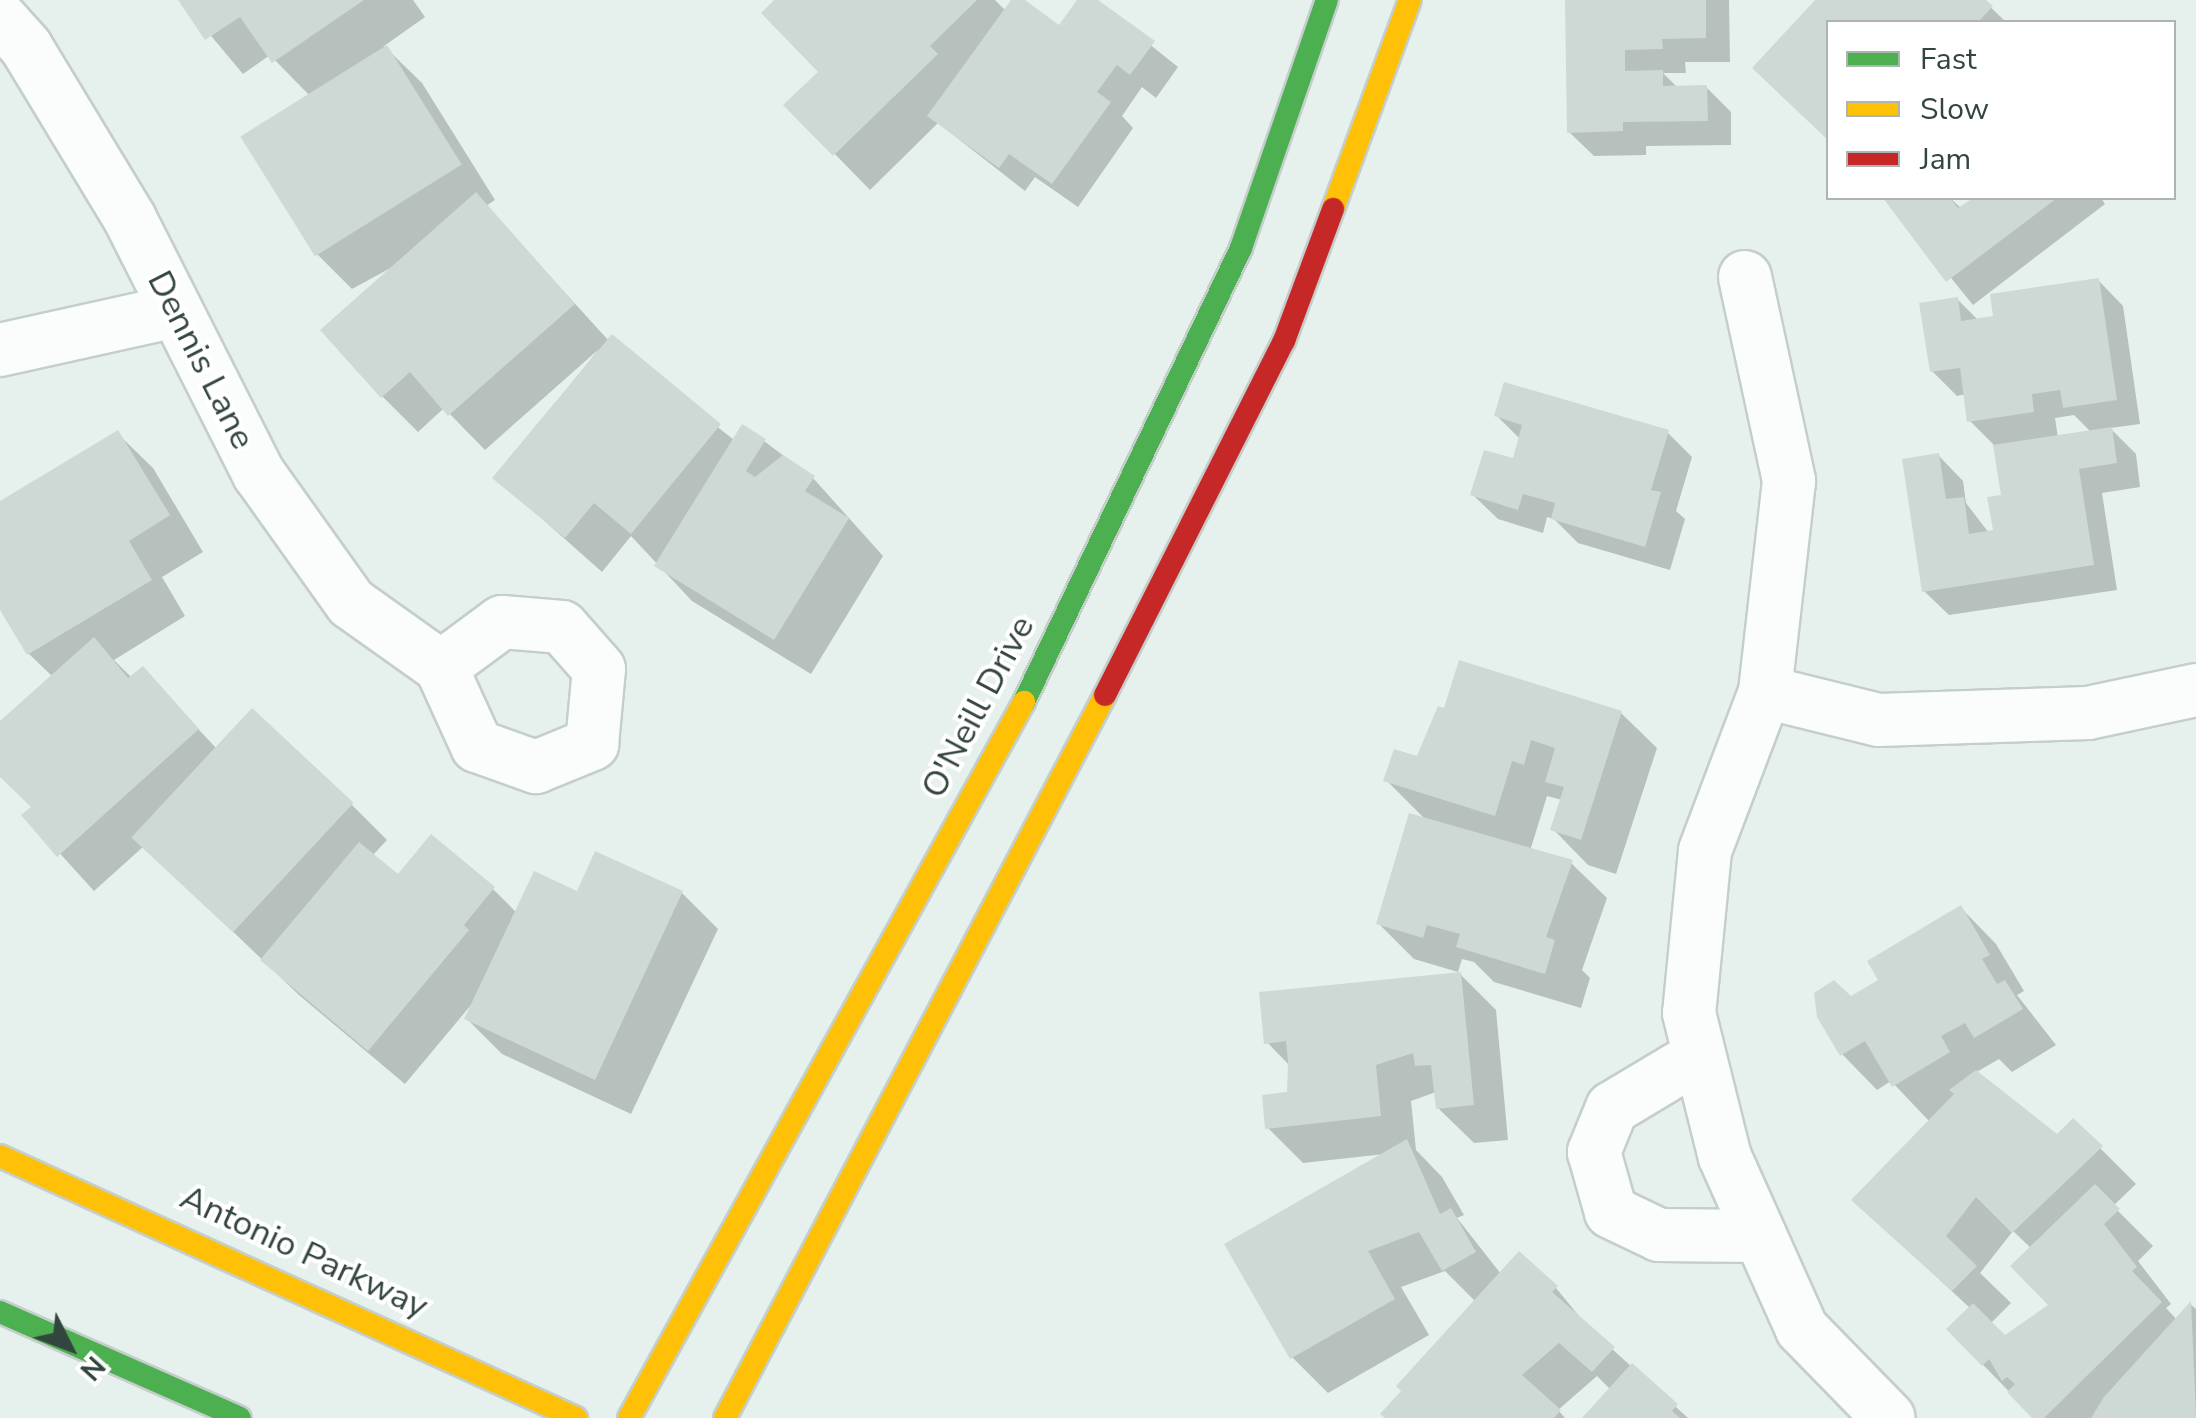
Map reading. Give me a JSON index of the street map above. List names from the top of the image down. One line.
{"streets":{"main road":["O'Neill Drive","Antonio Parkway"],"street":["Dennis Lane"]},"legend":["Fast","Slow","Jam"],"north":"bottom right"}
